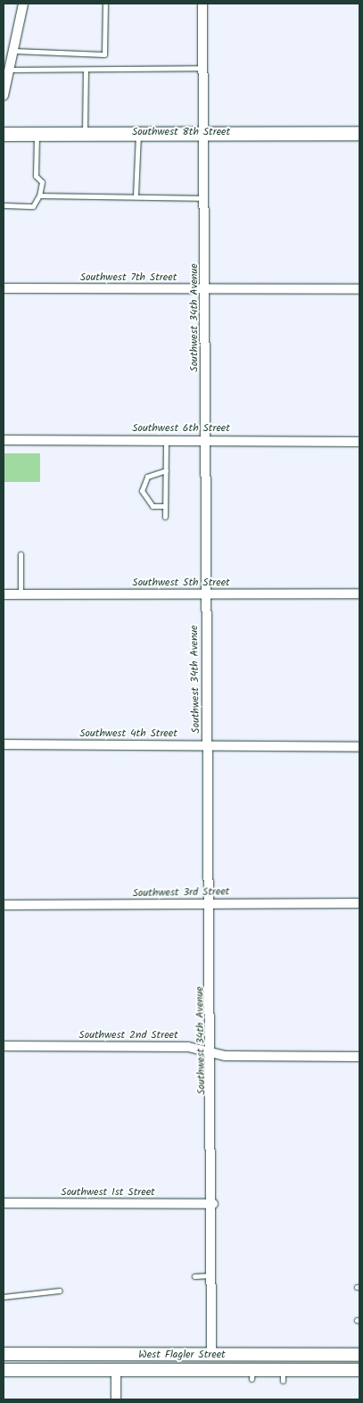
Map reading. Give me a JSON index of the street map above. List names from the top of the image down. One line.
{"streets":{"main road":["Southwest 8th Street","West Flagler Street"],"street":["Southwest 7th Street","Southwest 34th Avenue","Southwest 6th Street","Southwest 5th Street","Southwest 4th Street","Southwest 3rd Street","Southwest 2nd Street","Southwest 1st Street"]},"crossings":[["Southwest 8th Street","Southwest 34th Avenue"],["Southwest 7th Street","Southwest 34th Avenue"],["Southwest 34th Avenue","Southwest 6th Street"],["Southwest 34th Avenue","Southwest 5th Street"],["Southwest 34th Avenue","Southwest 4th Street"],["Southwest 34th Avenue","Southwest 3rd Street"],["Southwest 34th Avenue","Southwest 2nd Street"],["Southwest 34th Avenue","Southwest 1st Street"],["Southwest 34th Avenue","West Flagler Street"]]}
